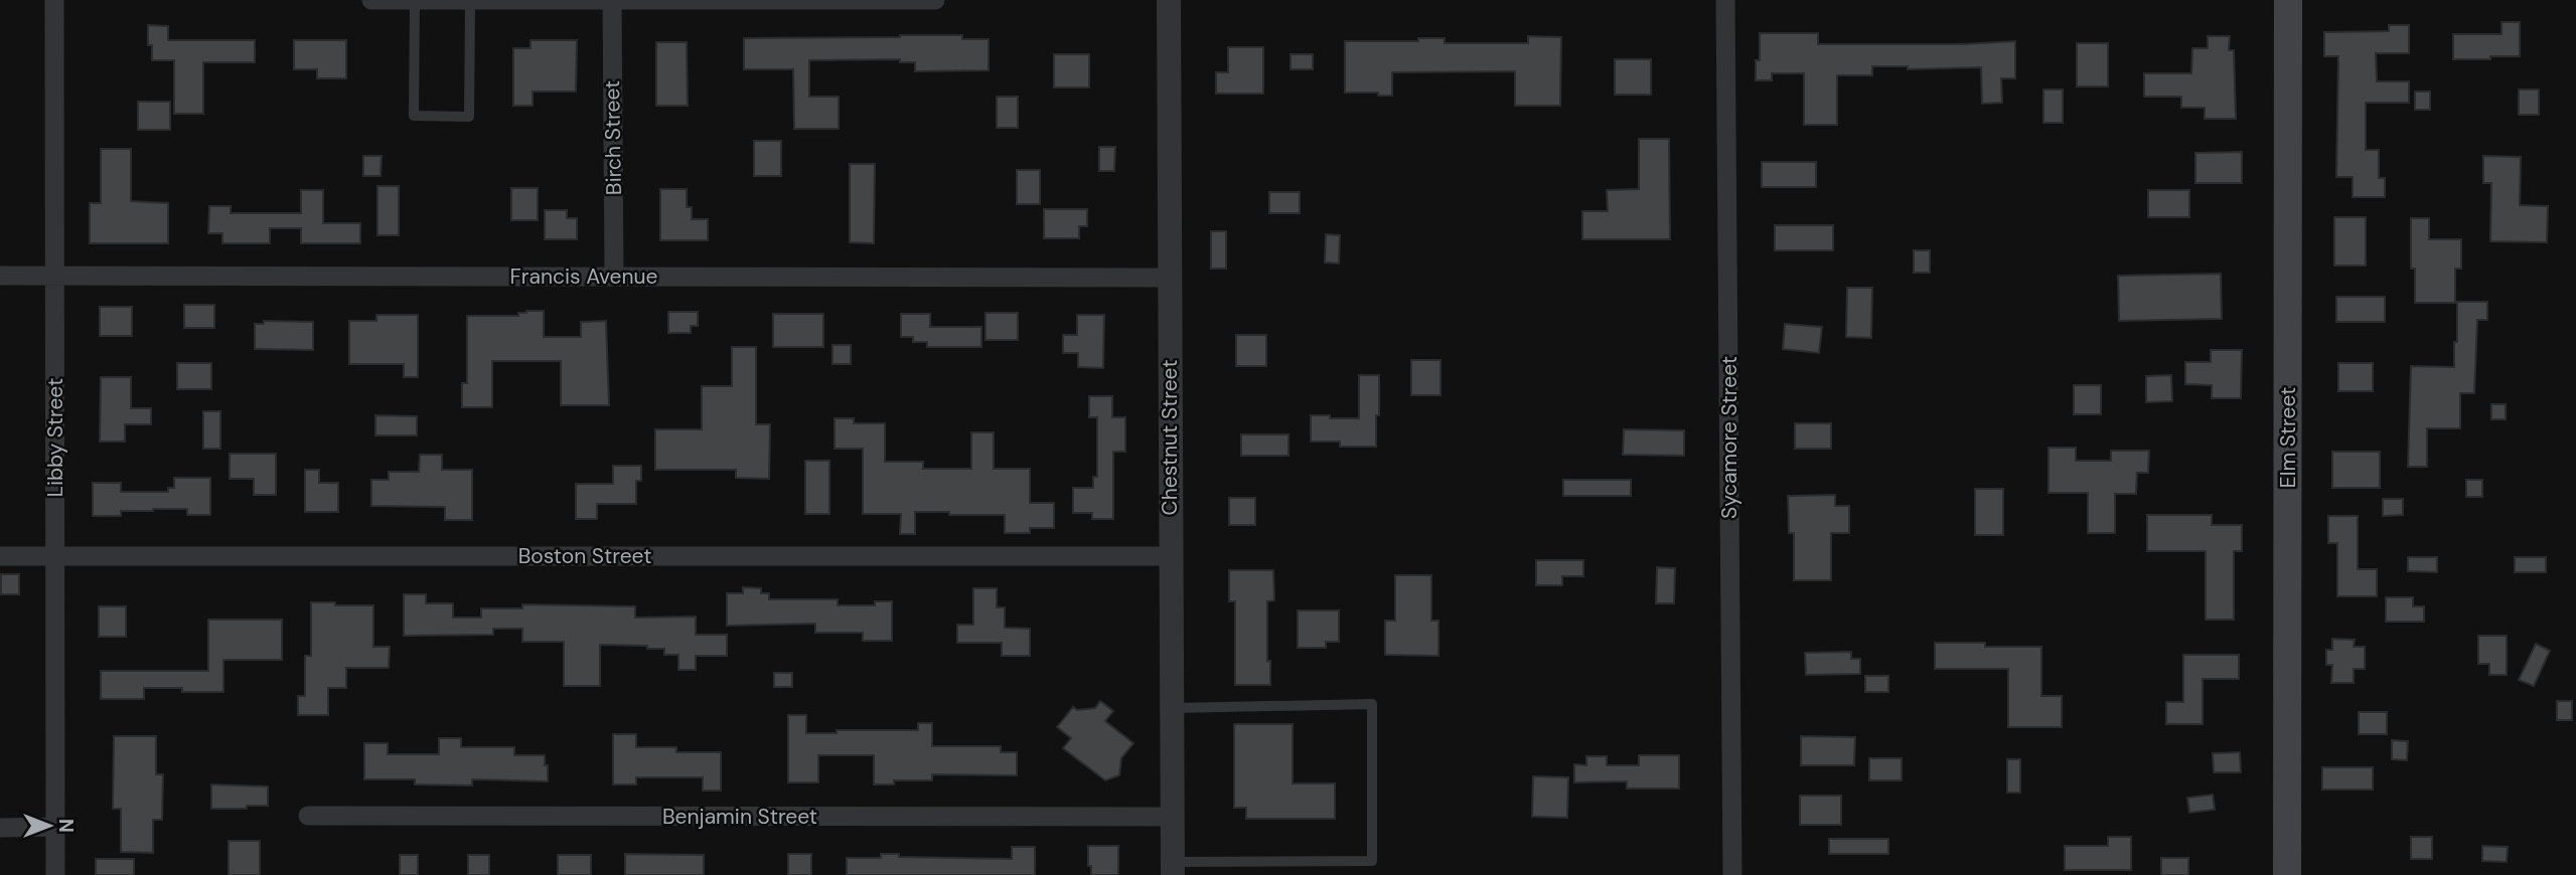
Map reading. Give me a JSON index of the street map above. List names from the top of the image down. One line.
{"streets":{"main road":["Elm Street"],"street":["Birch Street","Francis Avenue","Libby Street","Chestnut Street","Sycamore Street","Boston Street","Benjamin Street"]},"crossings":[["Birch Street","Francis Avenue"],["Francis Avenue","Libby Street"],["Francis Avenue","Chestnut Street"],["Libby Street","Boston Street"],["Chestnut Street","Boston Street"],["Chestnut Street","Benjamin Street"]],"north":"right"}
